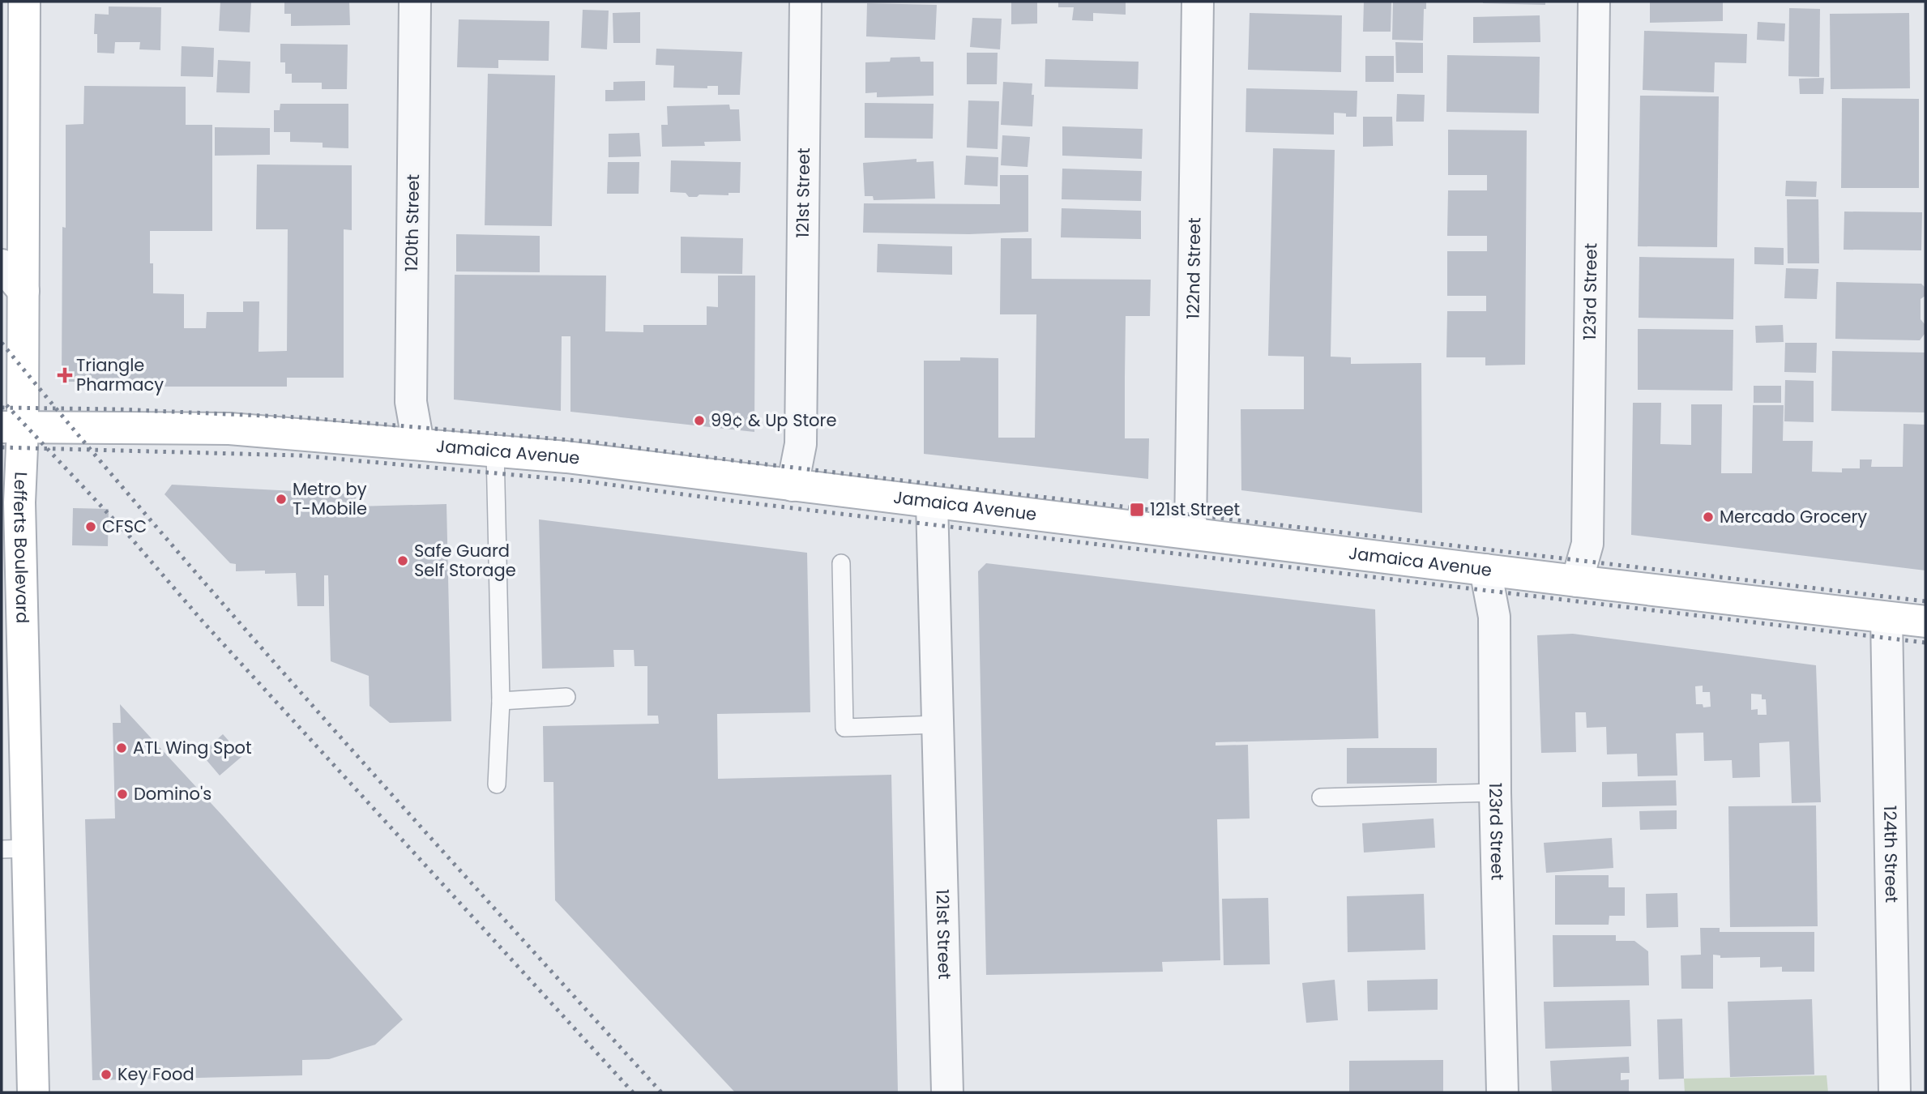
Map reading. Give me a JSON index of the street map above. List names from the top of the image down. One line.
{"streets":{"main road":["Jamaica Avenue","Lefferts Boulevard"],"street":["121st Street","120th Street","122nd Street","123rd Street","124th Street"]},"crossings":[["121st Street","Jamaica Avenue"],["120th Street","Jamaica Avenue"],["122nd Street","Jamaica Avenue"],["123rd Street","Jamaica Avenue"],["Jamaica Avenue","Lefferts Boulevard"],["Jamaica Avenue","124th Street"]],"places":{"health":["Triangle Pharmacy"],"other":["99¢ & Up Store","Metro by T-Mobile","Mercado Grocery","CFSC","Safe Guard Self Storage","ATL Wing Spot","Domino's","Key Food"],"transit":["121st Street"]}}
